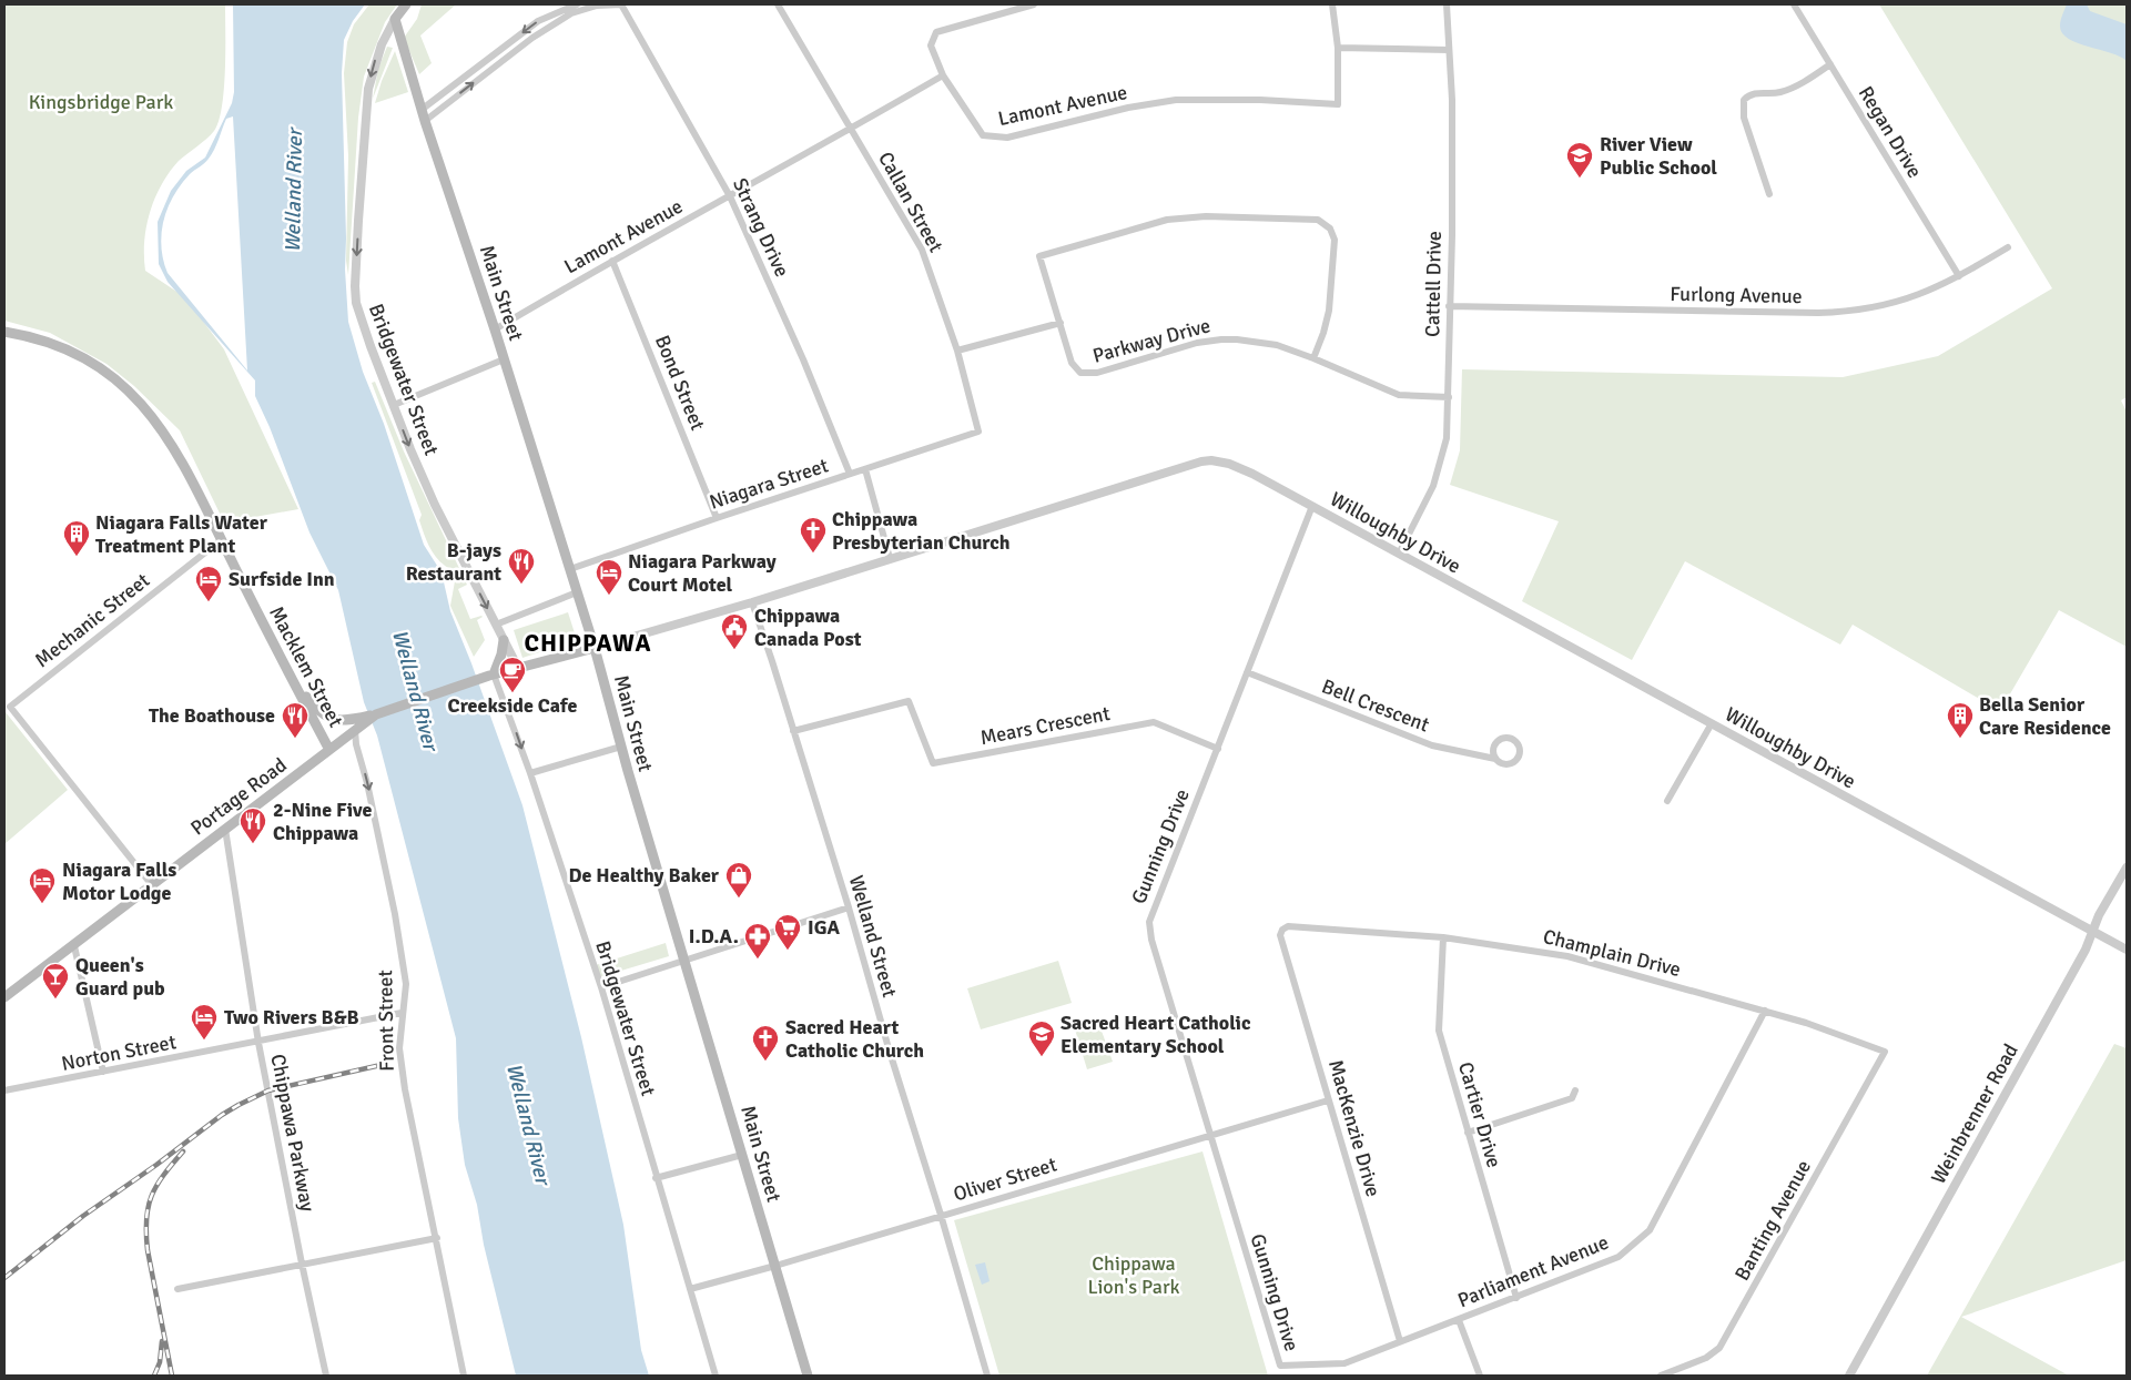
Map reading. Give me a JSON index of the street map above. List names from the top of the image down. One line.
{"streets":{"main road":["Main Street","Macklem Street","Portage Road"],"street":["Lamont Avenue","Regan Drive","Callan Street","Strang Drive","Cattell Drive","Furlong Avenue","Parkway Drive","Bridgewater Street","Bond Street","Niagara Street","Willoughby Drive","Mechanic Street","Bell Crescent","Mears Crescent","Gunning Drive","Welland Street","Champlain Drive","Front Street","Norton Street","Weinbrenner Road","Cartier Drive","MacKenzie Drive","Chippawa Parkway","Oliver Street","Banting Avenue","Parliament Avenue"]},"crossings":[["Lamont Avenue","Callan Street"],["Lamont Avenue","Strang Drive"],["Lamont Avenue","Main Street"],["Lamont Avenue","Bond Street"],["Regan Drive","Furlong Avenue"],["Callan Street","Niagara Street"],["Strang Drive","Niagara Street"],["Cattell Drive","Furlong Avenue"],["Cattell Drive","Parkway Drive"],["Cattell Drive","Willoughby Drive"],["Main Street","Bridgewater Street"],["Main Street","Niagara Street"],["Main Street","Willoughby Drive"],["Main Street","Portage Road"],["Main Street","Oliver Street"],["Bridgewater Street","Portage Road"],["Bridgewater Street","Oliver Street"],["Bond Street","Niagara Street"],["Willoughby Drive","Portage Road"],["Willoughby Drive","Gunning Drive"],["Willoughby Drive","Welland Street"],["Willoughby Drive","Weinbrenner Road"],["Mechanic Street","Macklem Street"],["Mechanic Street","Portage Road"],["Macklem Street","Portage Road"],["Bell Crescent","Gunning Drive"],["Mears Crescent","Gunning Drive"],["Mears Crescent","Welland Street"],["Portage Road","Front Street"],["Portage Road","Chippawa Parkway"],["Gunning Drive","Oliver Street"],["Gunning Drive","Parliament Avenue"],["Welland Street","Oliver Street"],["Champlain Drive","Cartier Drive"],["Champlain Drive","MacKenzie Drive"],["Champlain Drive","Banting Avenue"],["Champlain Drive","Parliament Avenue"],["Front Street","Norton Street"],["Norton Street","Chippawa Parkway"],["Cartier Drive","Parliament Avenue"],["MacKenzie Drive","Oliver Street"],["MacKenzie Drive","Parliament Avenue"]],"one_way":["Bridgewater Street","Front Street"],"districts":["CHIPPAWA"],"water":["Welland River"],"parks":["Kingsbridge Park","Chippawa Lion's Park"],"places":{"school or university":["River View Public School","Sacred Heart Catholic Elementary School"],"church":["Chippawa Presbyterian Church","Sacred Heart Catholic Church"],"building":["Niagara Falls Water Treatment Plant","Bella Senior Care Residence"],"restaurant":["B-jays Restaurant","The Boathouse","2-Nine Five Chippawa"],"hotel":["Niagara Parkway Court Motel","Surfside Inn","Niagara Falls Motor Lodge","Two Rivers B&B"],"public building":["Chippawa Canada Post"],"cafe":["Creekside Cafe"],"shop":["De Healthy Baker"],"supermarket":["IGA"],"pharmacy":["I.D.A."],"bar":["Queen's Guard pub"]}}
